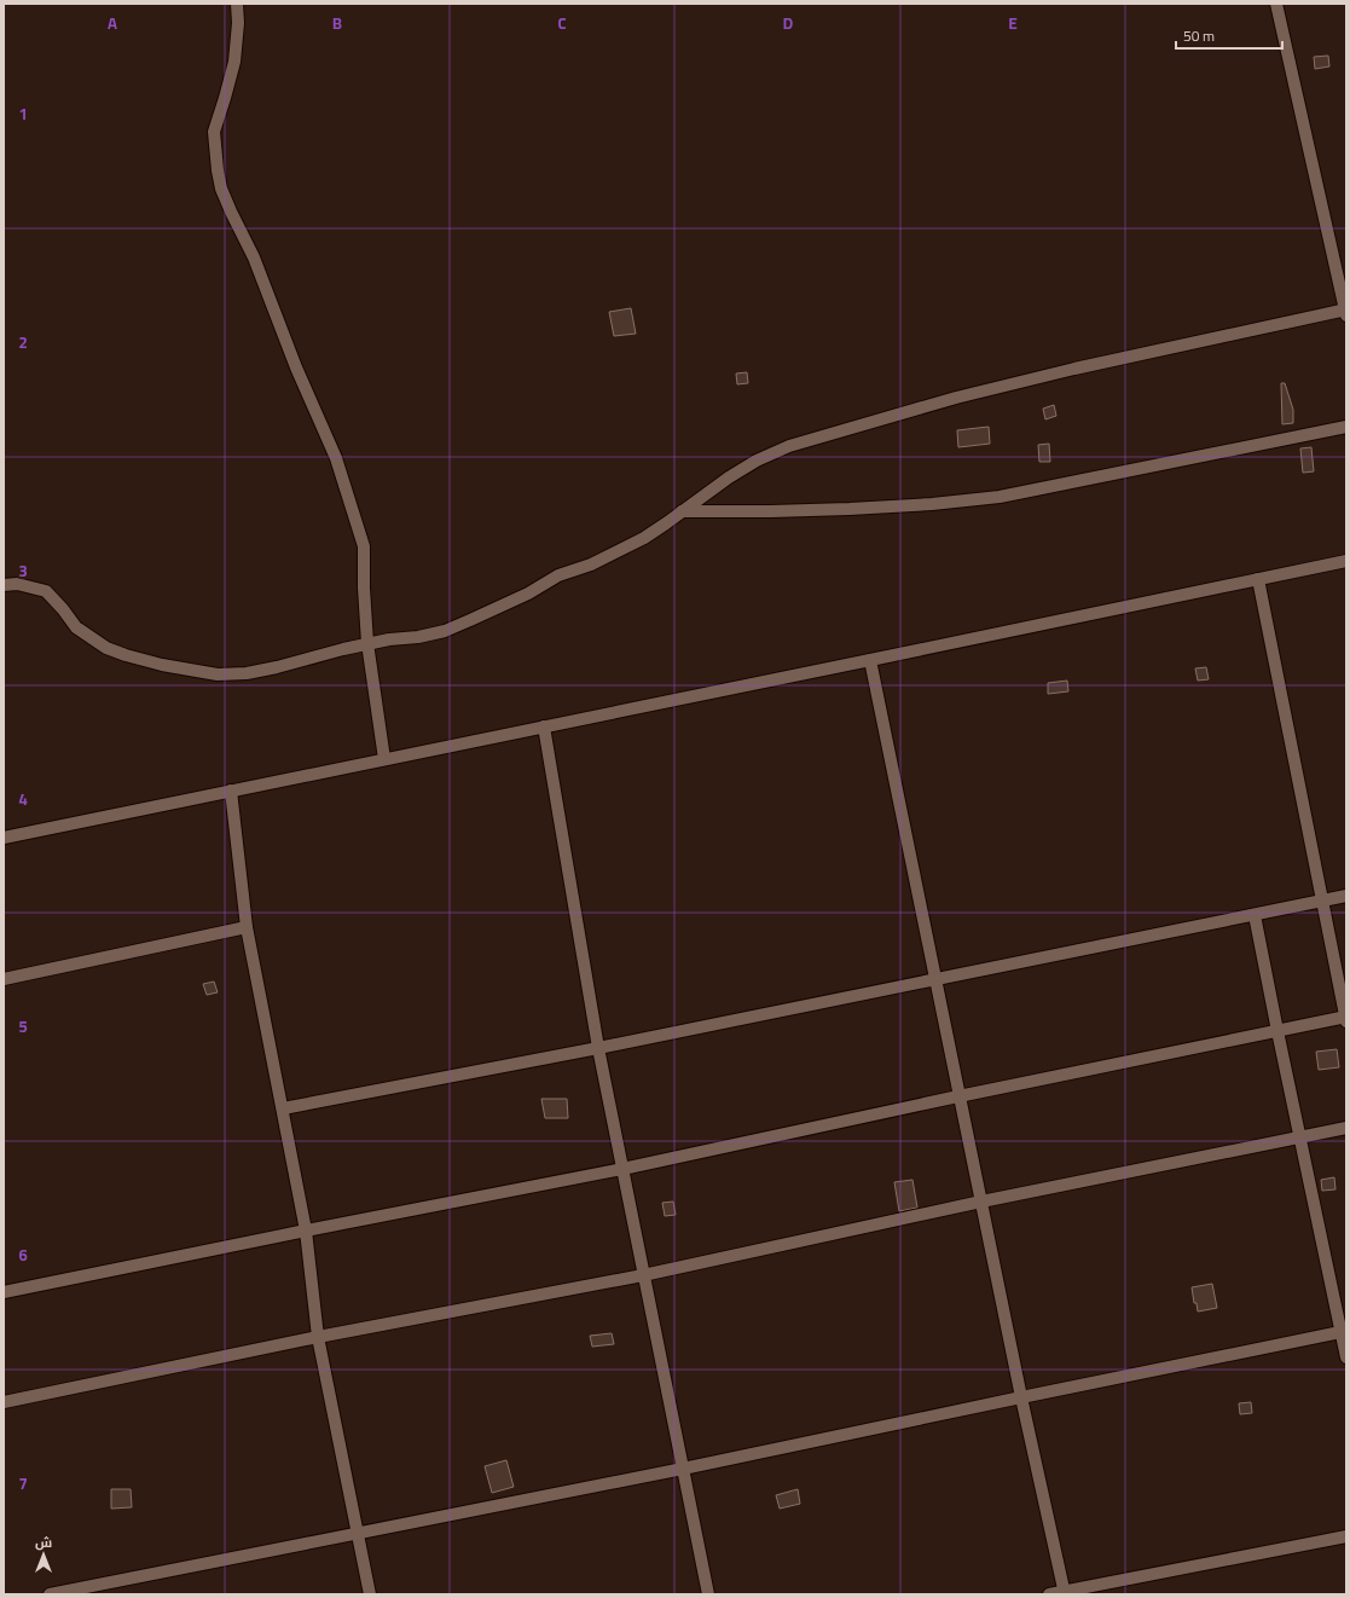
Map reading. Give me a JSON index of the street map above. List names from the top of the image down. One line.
{"scale_bar":"50 m","north":"top","grid":{"columns":["A","B","C","D","E"],"rows":["1","2","3","4","5","6","7"]}}
